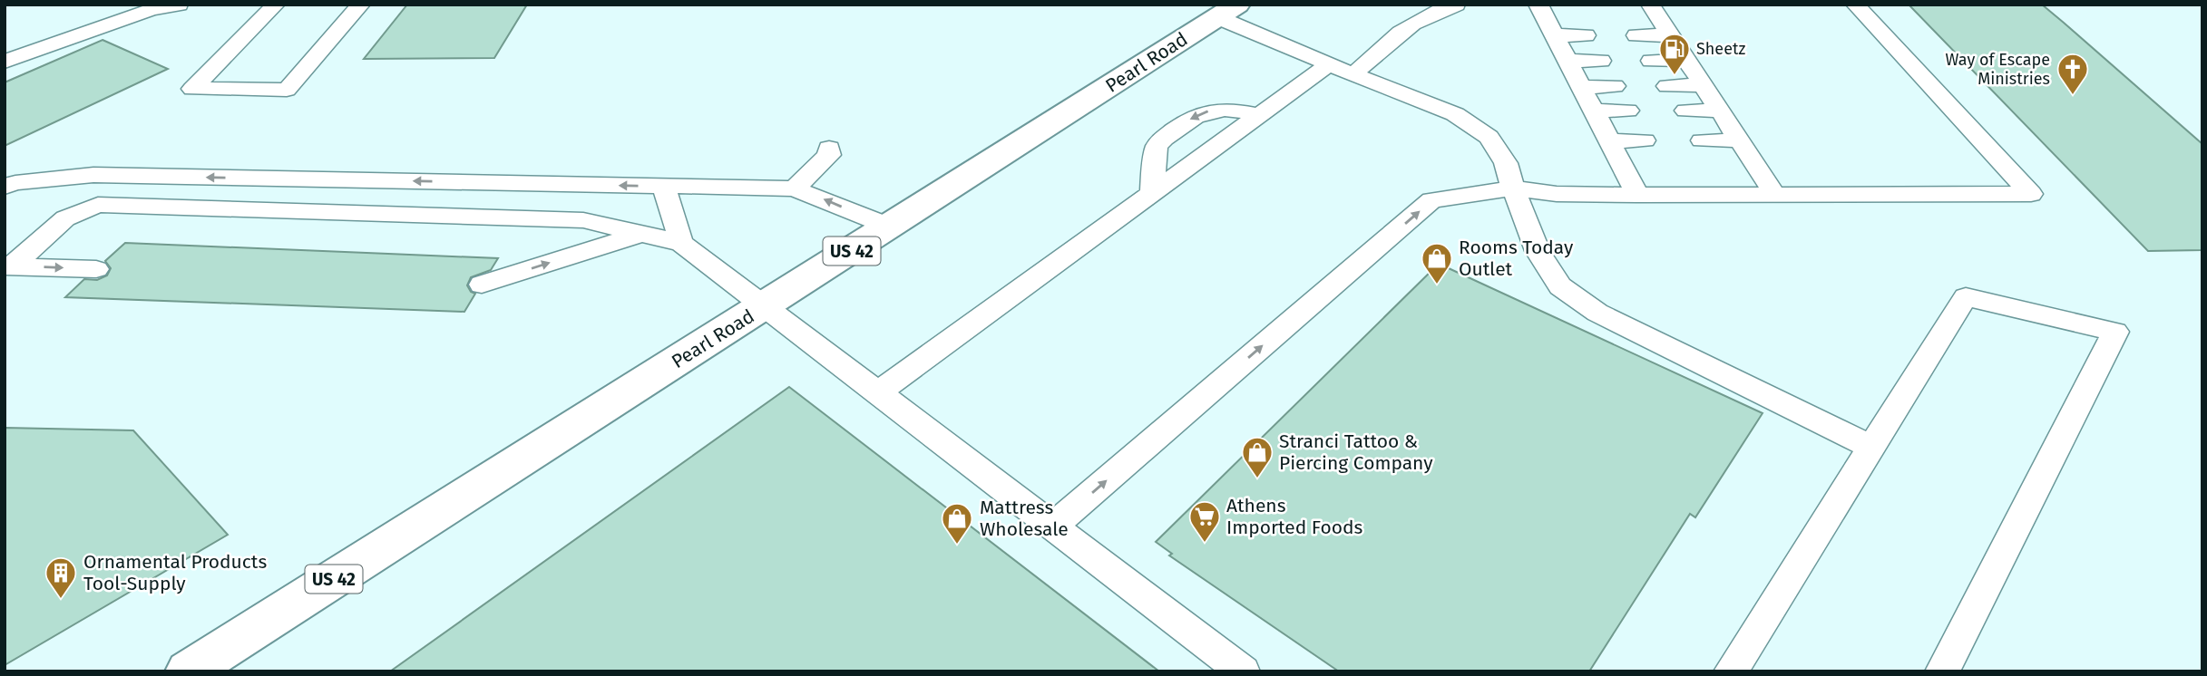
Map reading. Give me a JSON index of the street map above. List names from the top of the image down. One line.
{"streets":{"main road":["Pearl Road","US 42"]},"places":{"fuel station":["Sheetz"],"church":["Way of Escape Ministries"],"shop":["Rooms Today Outlet","Stranci Tattoo & Piercing Company","Mattress Wholesale"],"supermarket":["Athens Imported Foods"],"building":["Ornamental Products Tool-Supply"]}}
